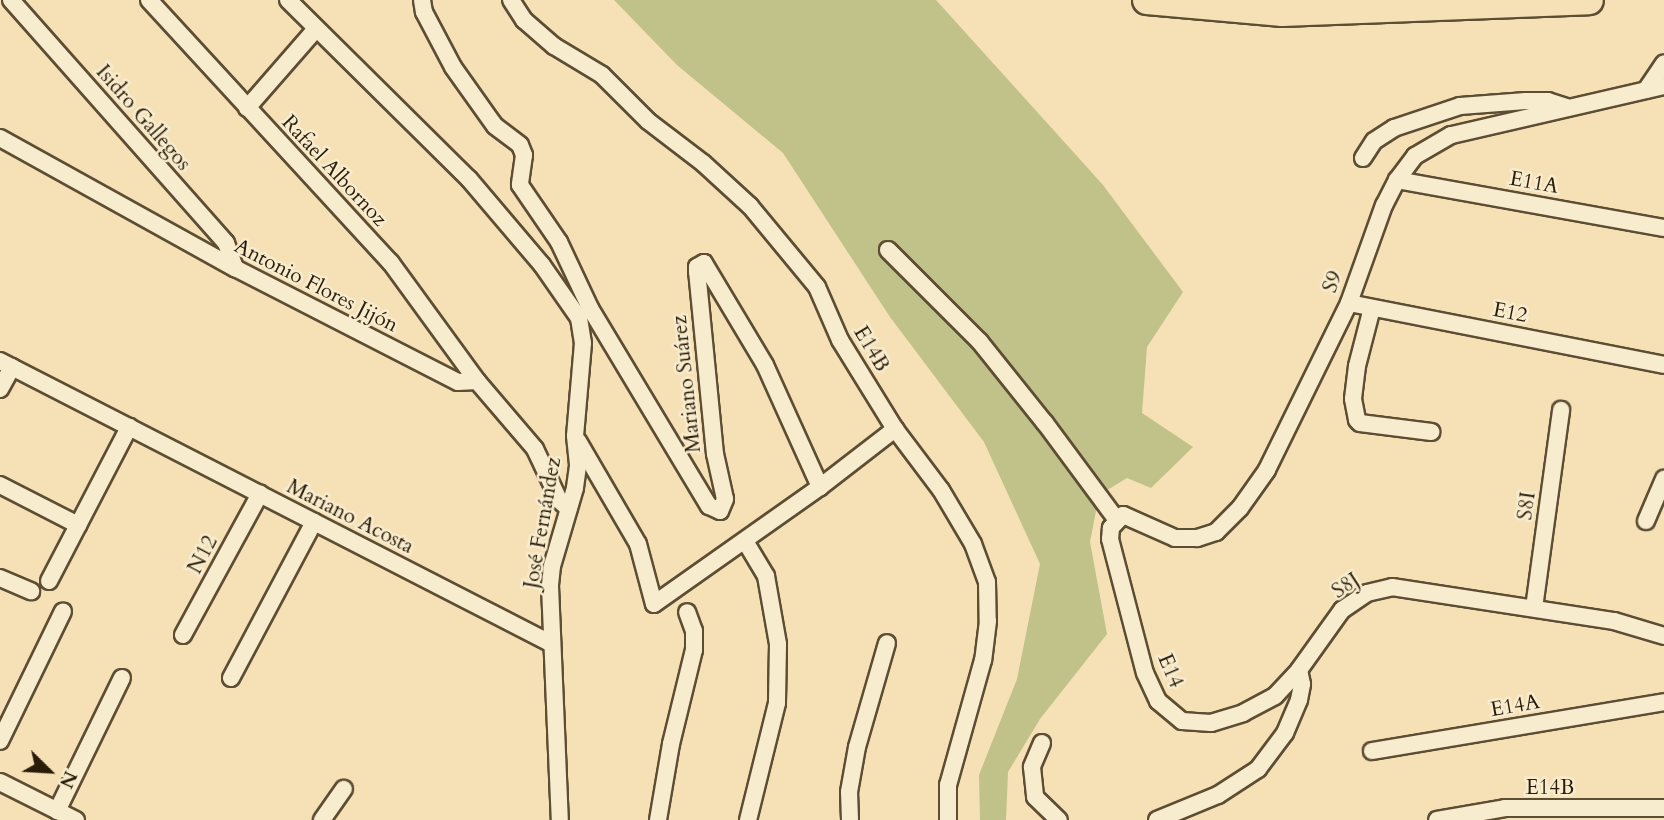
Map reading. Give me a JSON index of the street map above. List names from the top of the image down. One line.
{"streets":{"street":["Isidro Gallegos","Rafael Albornoz","E11A","S9","Antonio Flores Jijón","E12","E14B","Mariano Suárez","S8I","Mariano Acosta","José Fernández","N12","S8J","E14","E14A"]},"crossings":[["Isidro Gallegos","Antonio Flores Jijón"],["Rafael Albornoz","Antonio Flores Jijón"],["E11A","S9"],["S9","E12"],["S9","E14"],["Mariano Suárez","José Fernández"],["S8I","S8J"],["Mariano Acosta","José Fernández"],["Mariano Acosta","N12"],["S8J","E14"]],"north":"bottom right"}
